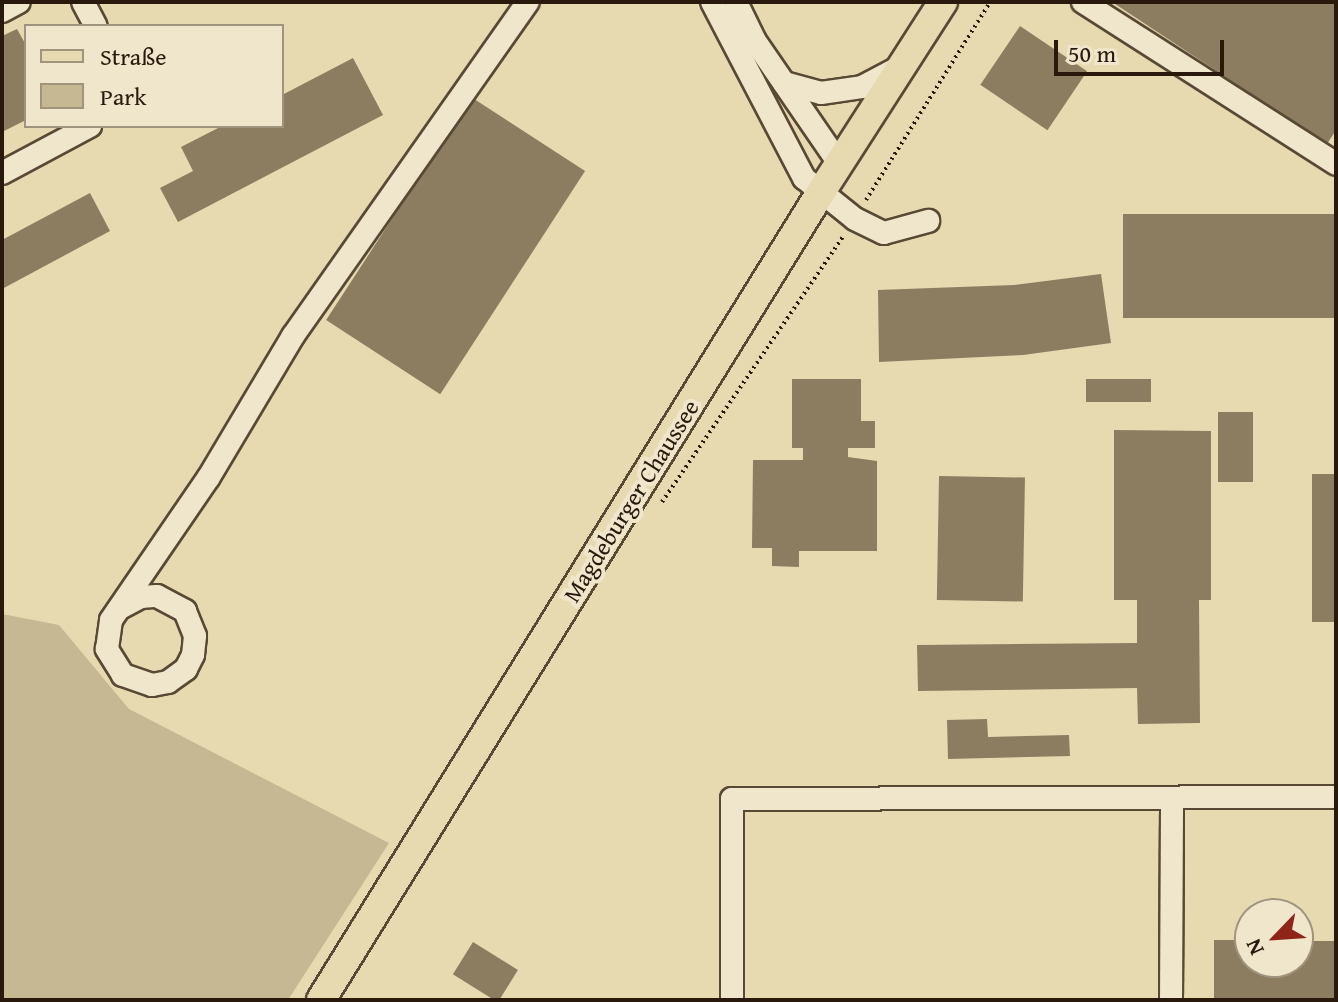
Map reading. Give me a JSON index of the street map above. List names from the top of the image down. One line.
{"streets":{"main road":["Magdeburger Chaussee"]},"legend":["Straße","Park"],"scale_bar":"50 m","north":"bottom left"}
